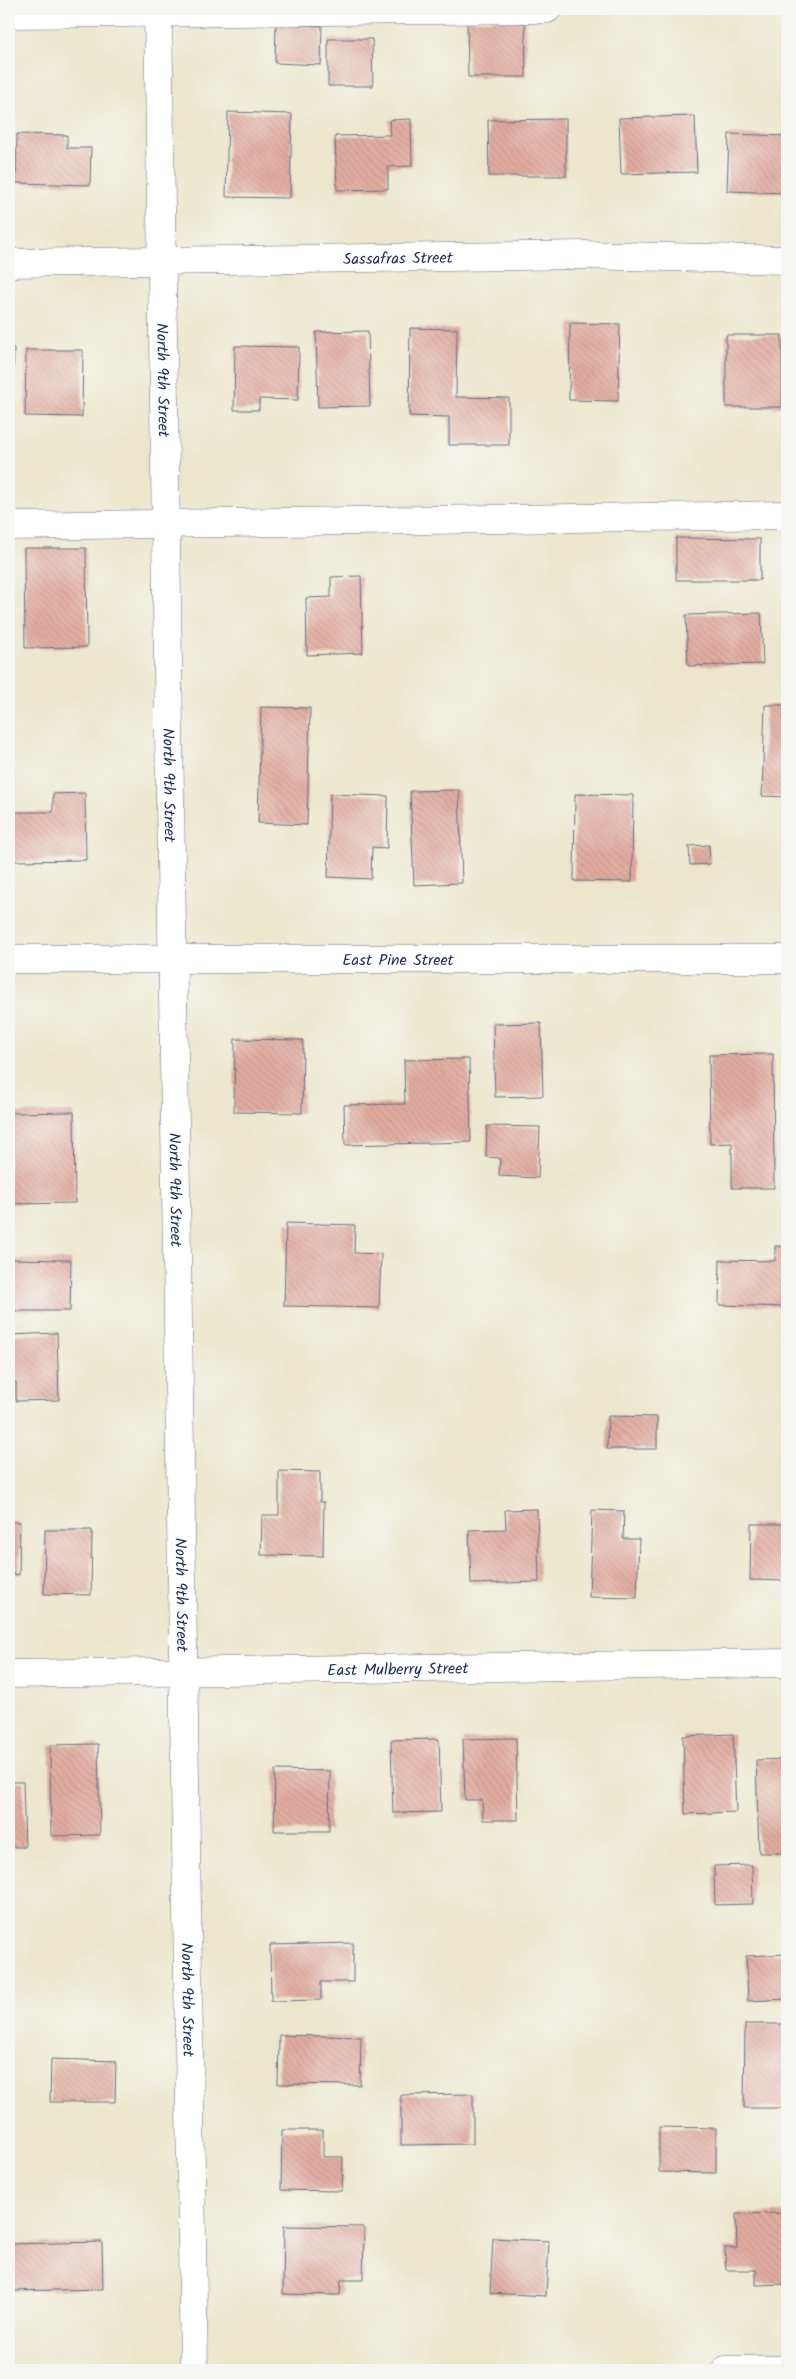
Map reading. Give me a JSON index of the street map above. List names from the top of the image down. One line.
{"streets":{"street":["Sassafras Street","North 9th Street","East Pine Street","East Mulberry Street"]},"crossings":[["Sassafras Street","North 9th Street"],["North 9th Street","East Pine Street"],["North 9th Street","East Mulberry Street"]]}
